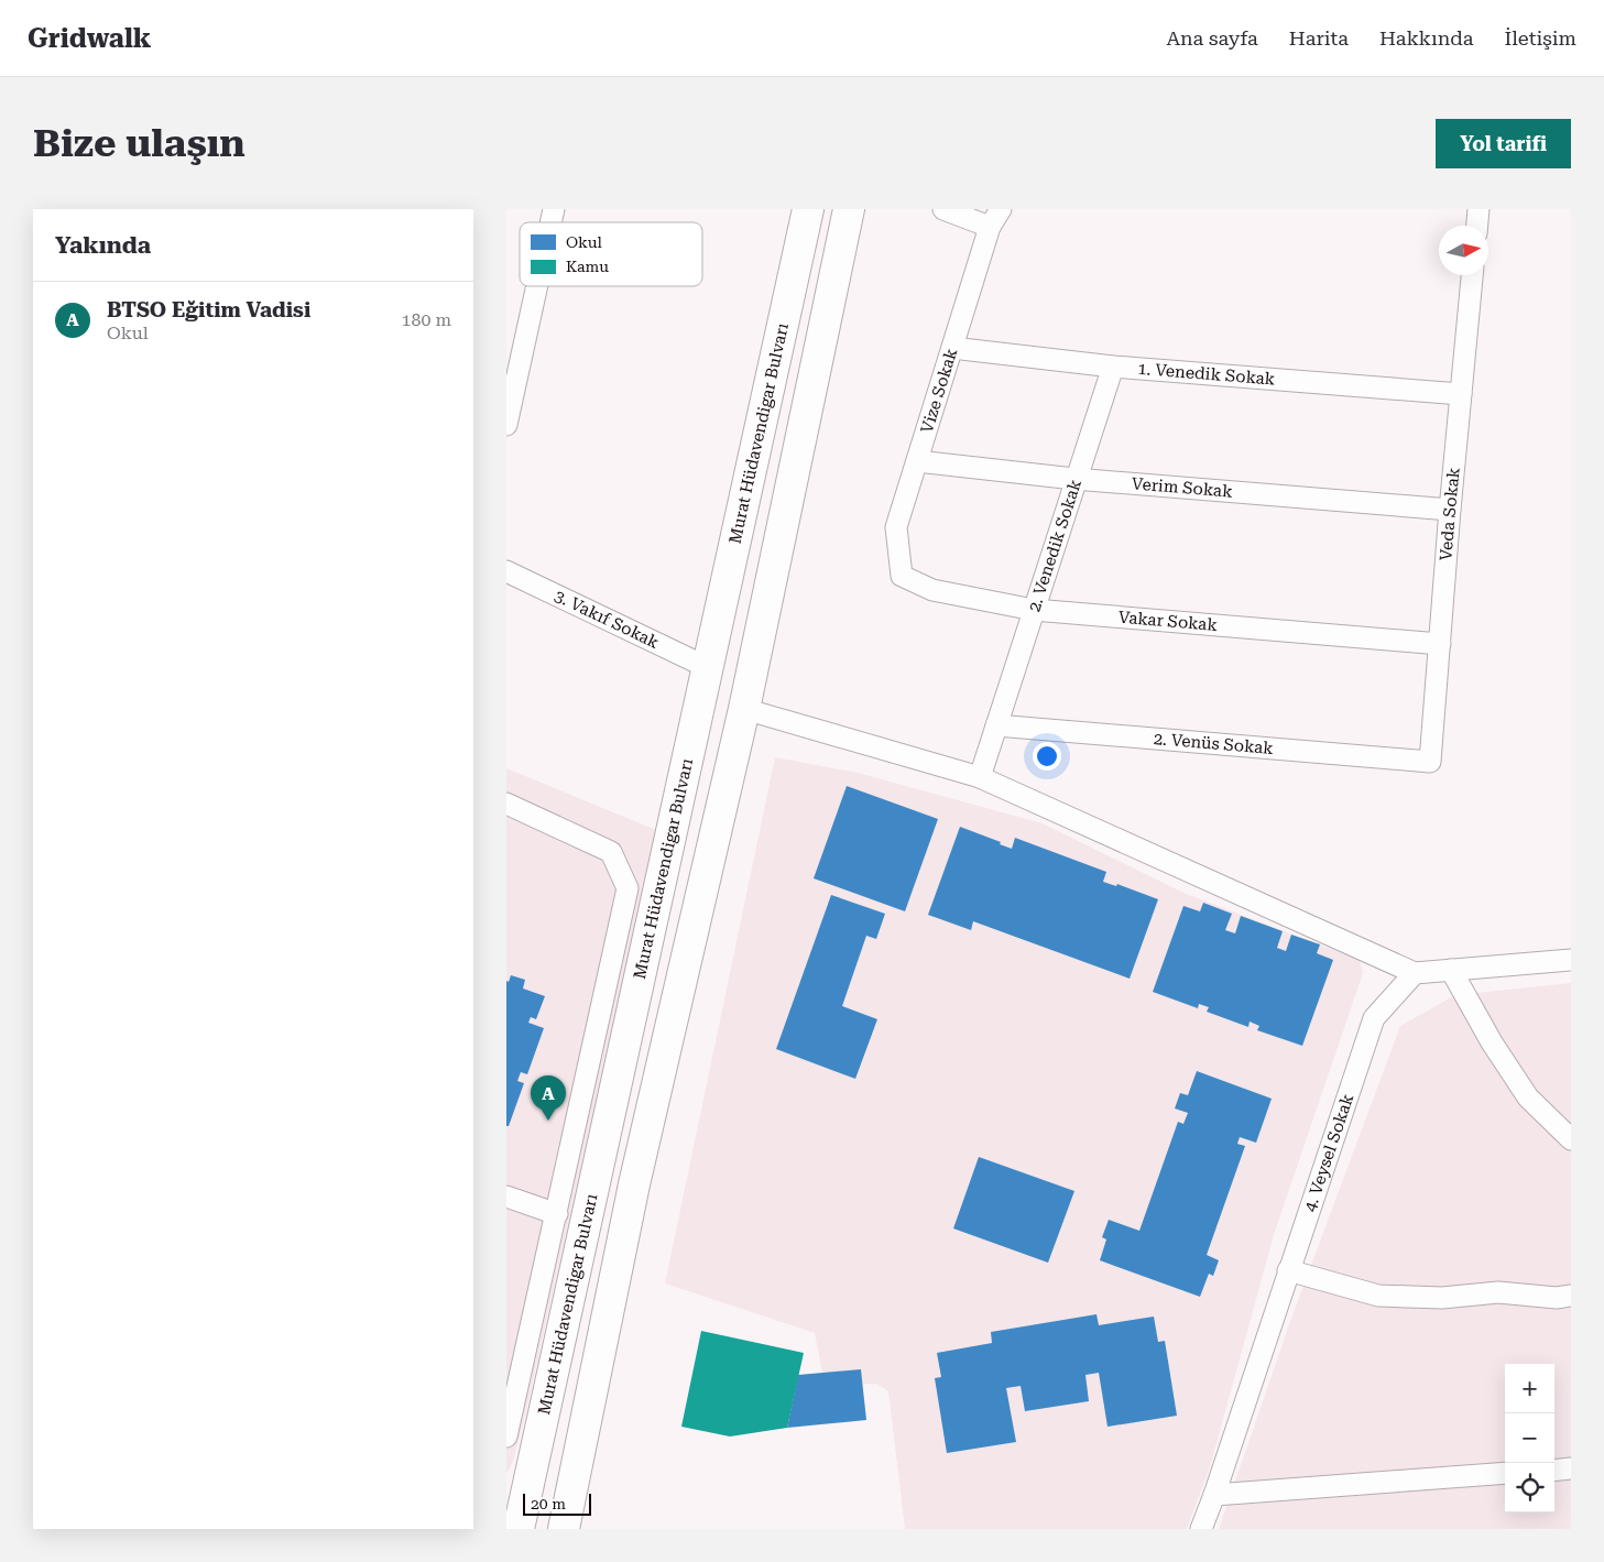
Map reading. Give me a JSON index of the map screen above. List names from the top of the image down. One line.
{"streets":{"main road":["Murat Hüdavendigar Bulvarı"],"street":["1. Venedik Sokak","Vize Sokak","Verim Sokak","Veda Sokak","2. Venedik Sokak","3. Vakıf Sokak","Vakar Sokak","2. Venüs Sokak","4. Veysel Sokak"]},"crossings":[["1. Venedik Sokak","Vize Sokak"],["1. Venedik Sokak","Veda Sokak"],["1. Venedik Sokak","2. Venedik Sokak"],["Vize Sokak","Verim Sokak"],["Vize Sokak","Vakar Sokak"],["Murat Hüdavendigar Bulvarı","3. Vakıf Sokak"],["Verim Sokak","Veda Sokak"],["Verim Sokak","2. Venedik Sokak"],["Veda Sokak","Vakar Sokak"],["Veda Sokak","2. Venüs Sokak"],["2. Venedik Sokak","Vakar Sokak"],["2. Venedik Sokak","2. Venüs Sokak"]],"legend":["Okul","Kamu"],"scale_bar":"20 m","north":"right","page":{"header":"Gridwalk","nav":["Ana sayfa","Harita","Hakkında","İletişim"],"buttons":"Yol tarifi","title":"Bize ulaşın","heading":"Yakında","list":[{"mark":"A","name":"BTSO Eğitim Vadisi","note":"Okul","value":"180 m"}],"pins":"A","map_buttons":["+","−"],"scale":"20 m"}}
